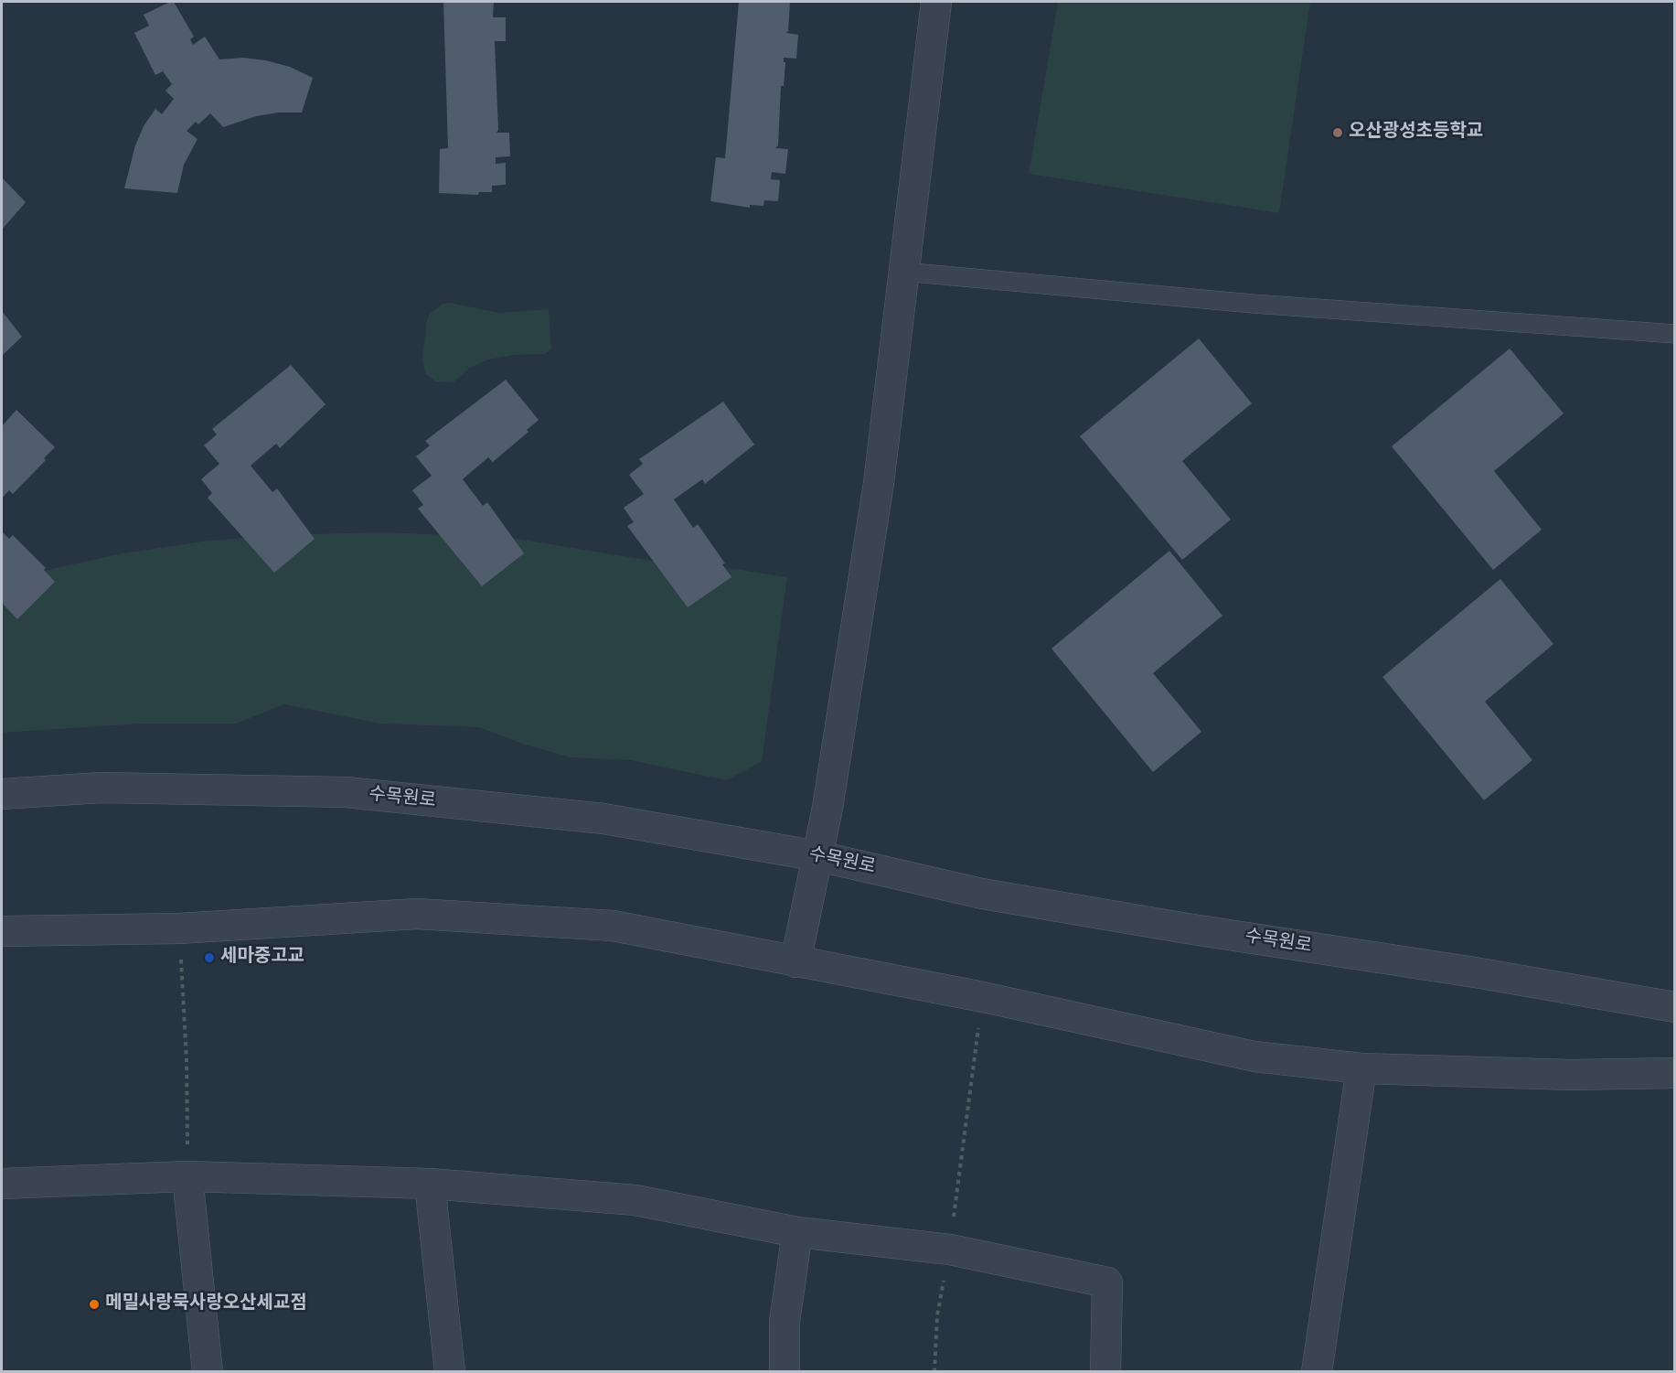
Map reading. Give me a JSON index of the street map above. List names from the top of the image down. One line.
{"streets":{"street":["수목원로"]},"places":["오산광성초등학교","세마중고교","메밀사랑묵사랑오산세교점"]}
